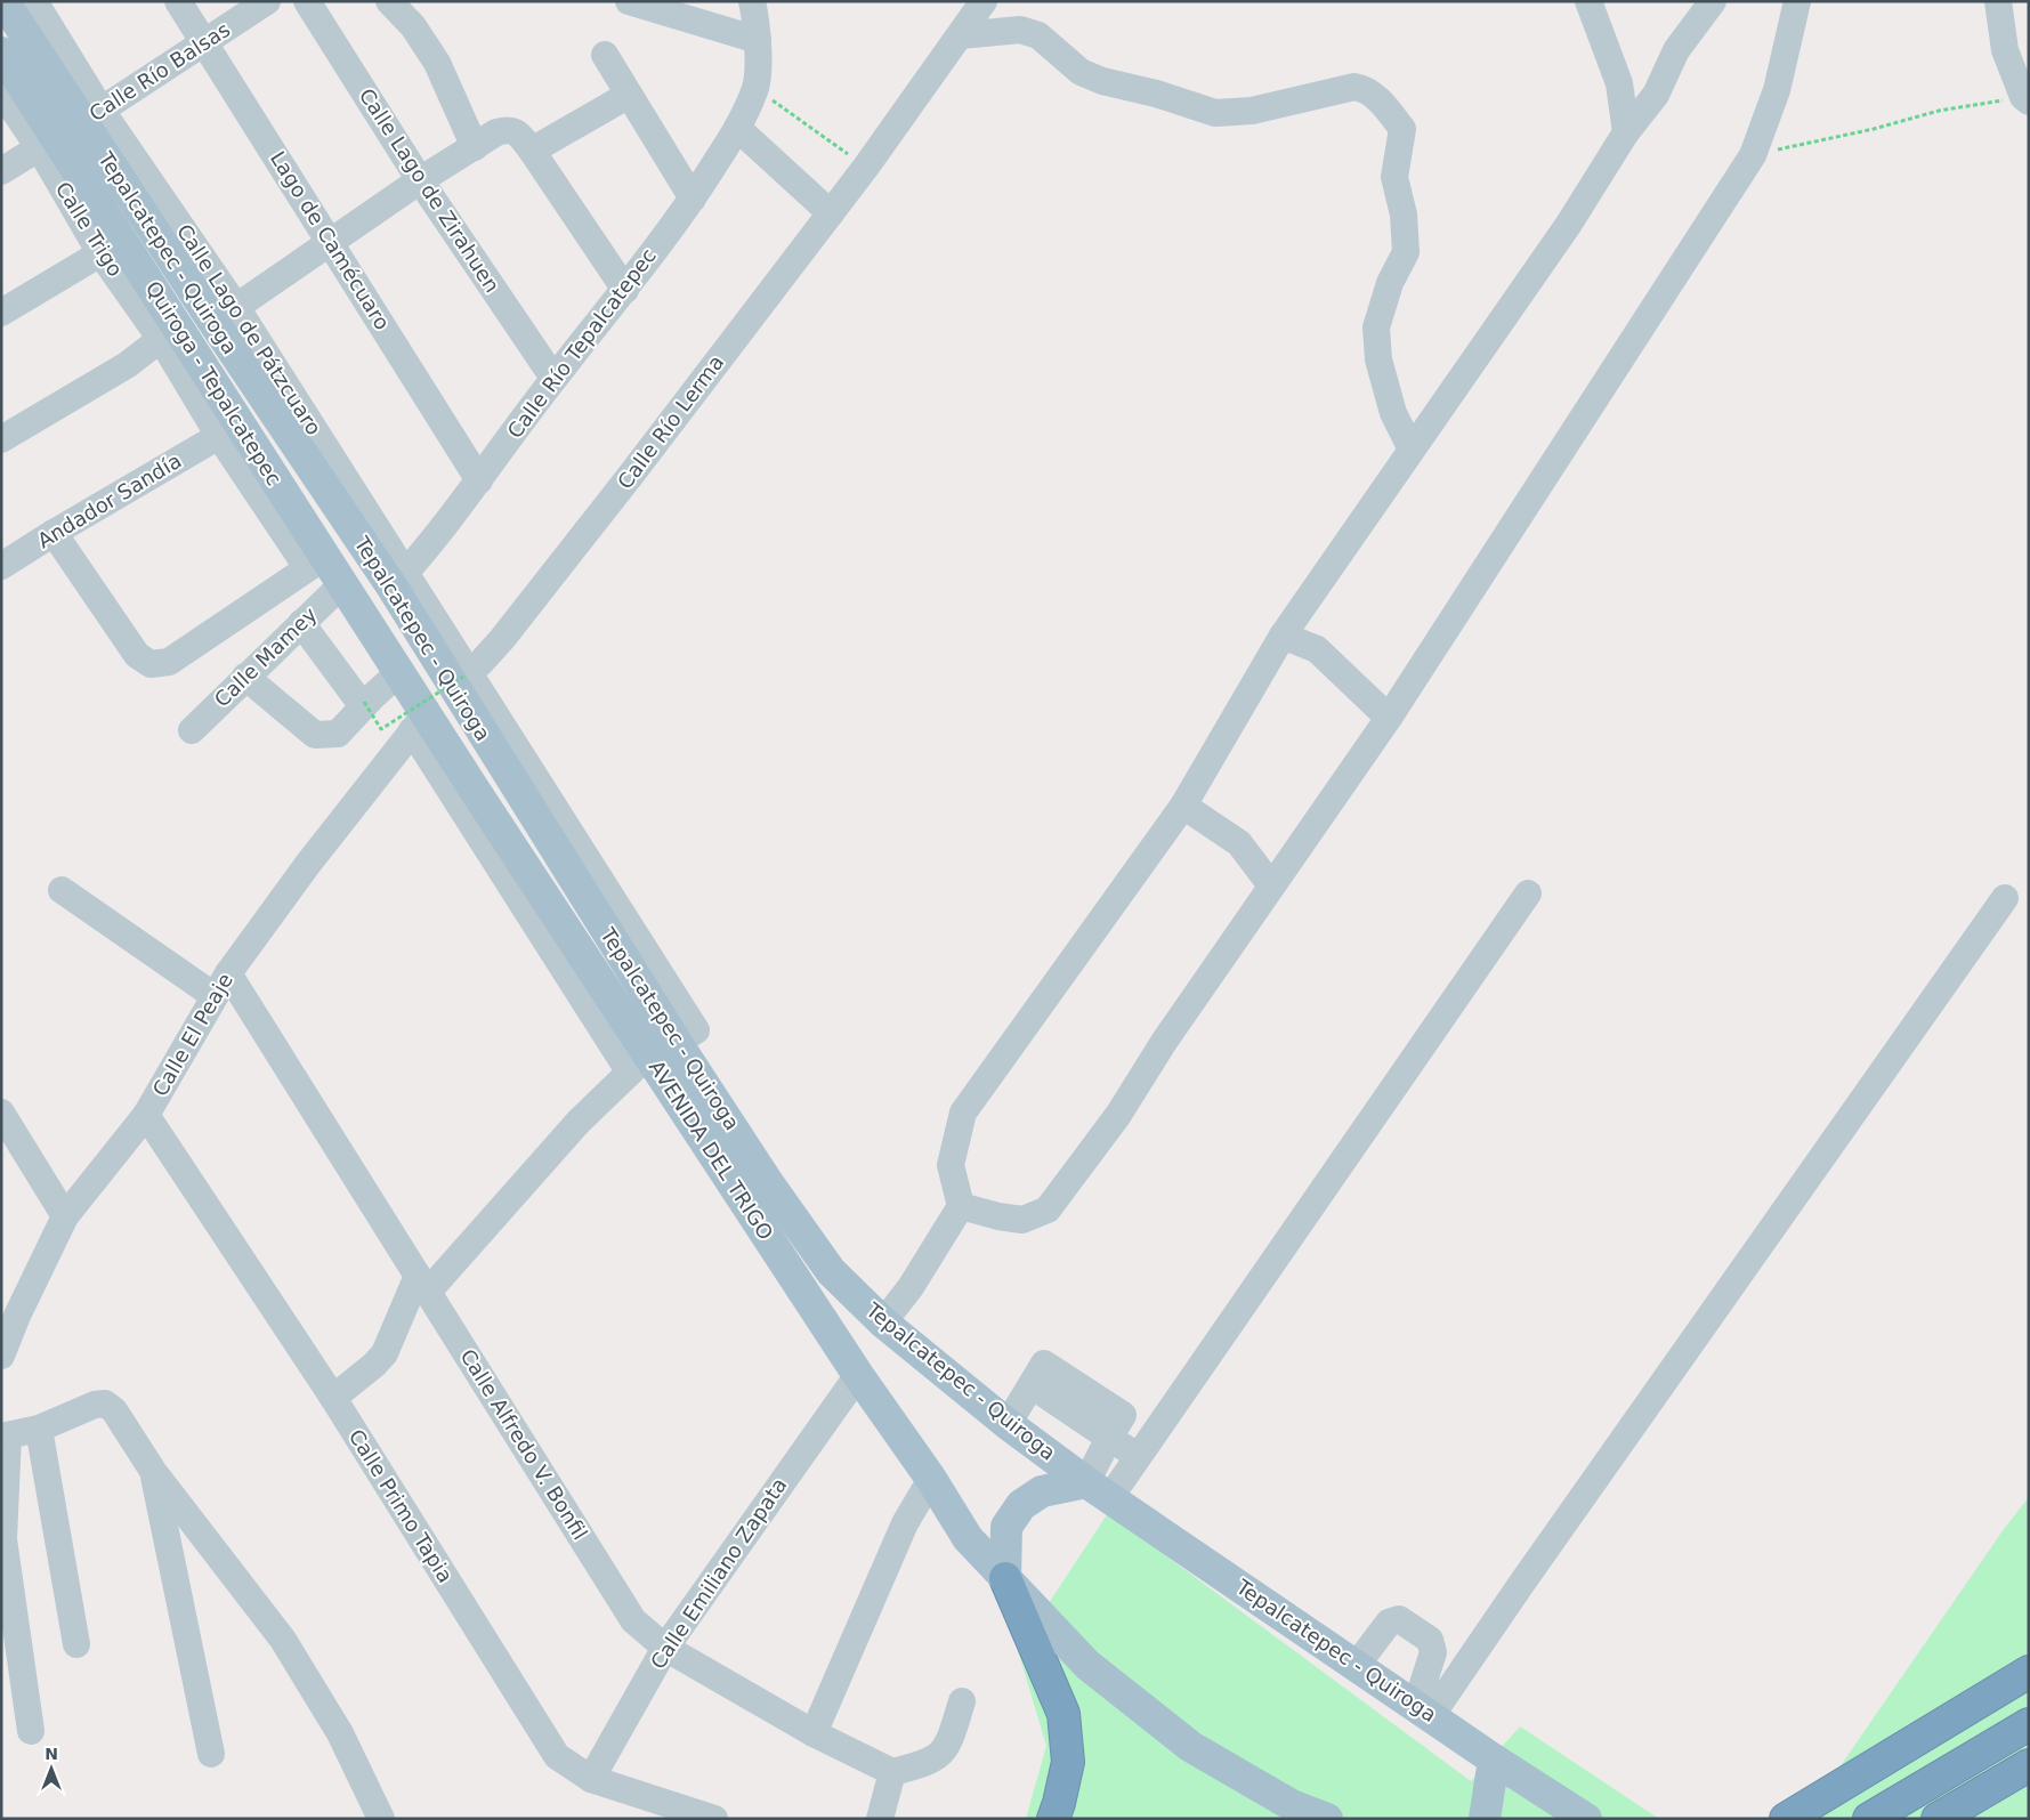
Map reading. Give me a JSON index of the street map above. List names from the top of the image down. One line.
{"streets":{"main road":["Tepalcatepec - Quiroga","Quiroga - Tepalcatepec","AVENIDA DEL TRIGO"],"street":["Calle Río Balsas","Calle Lago de Zirahuen","Calle Trigo","Lago de Camécuaro","Calle Lago de Pátzcuaro","Calle Río Tepalcatepec","Calle Río Lerma","Andador Sandía","Calle Mamey","Calle El Peaje","Calle Alfredo V. Bonfil","Calle Primo Tapia","Calle Emiliano Zapata"]},"crossings":[["Calle Río Balsas","Calle Trigo"],["Calle Río Balsas","Lago de Camécuaro"],["Calle Río Balsas","Tepalcatepec - Quiroga"],["Calle Río Balsas","Calle Lago de Pátzcuaro"],["Calle Río Balsas","Quiroga - Tepalcatepec"],["Calle Lago de Zirahuen","Calle Río Tepalcatepec"],["Calle Trigo","Tepalcatepec - Quiroga"],["Calle Trigo","Calle Lago de Pátzcuaro"],["Calle Trigo","Quiroga - Tepalcatepec"],["Calle Trigo","Andador Sandía"],["Lago de Camécuaro","Calle Río Tepalcatepec"],["Tepalcatepec - Quiroga","Calle Lago de Pátzcuaro"],["Tepalcatepec - Quiroga","Calle Río Tepalcatepec"],["Tepalcatepec - Quiroga","Quiroga - Tepalcatepec"],["Calle Lago de Pátzcuaro","Calle Río Tepalcatepec"],["Calle Lago de Pátzcuaro","Quiroga - Tepalcatepec"],["Calle Lago de Pátzcuaro","Calle Río Lerma"],["Quiroga - Tepalcatepec","Calle Mamey"],["Quiroga - Tepalcatepec","Calle El Peaje"],["Quiroga - Tepalcatepec","AVENIDA DEL TRIGO"],["Calle El Peaje","AVENIDA DEL TRIGO"],["Calle El Peaje","Calle Alfredo V. Bonfil"],["Calle El Peaje","Calle Primo Tapia"],["AVENIDA DEL TRIGO","Calle Emiliano Zapata"],["Calle Alfredo V. Bonfil","Calle Emiliano Zapata"],["Calle Primo Tapia","Calle Emiliano Zapata"]],"north":"top"}
